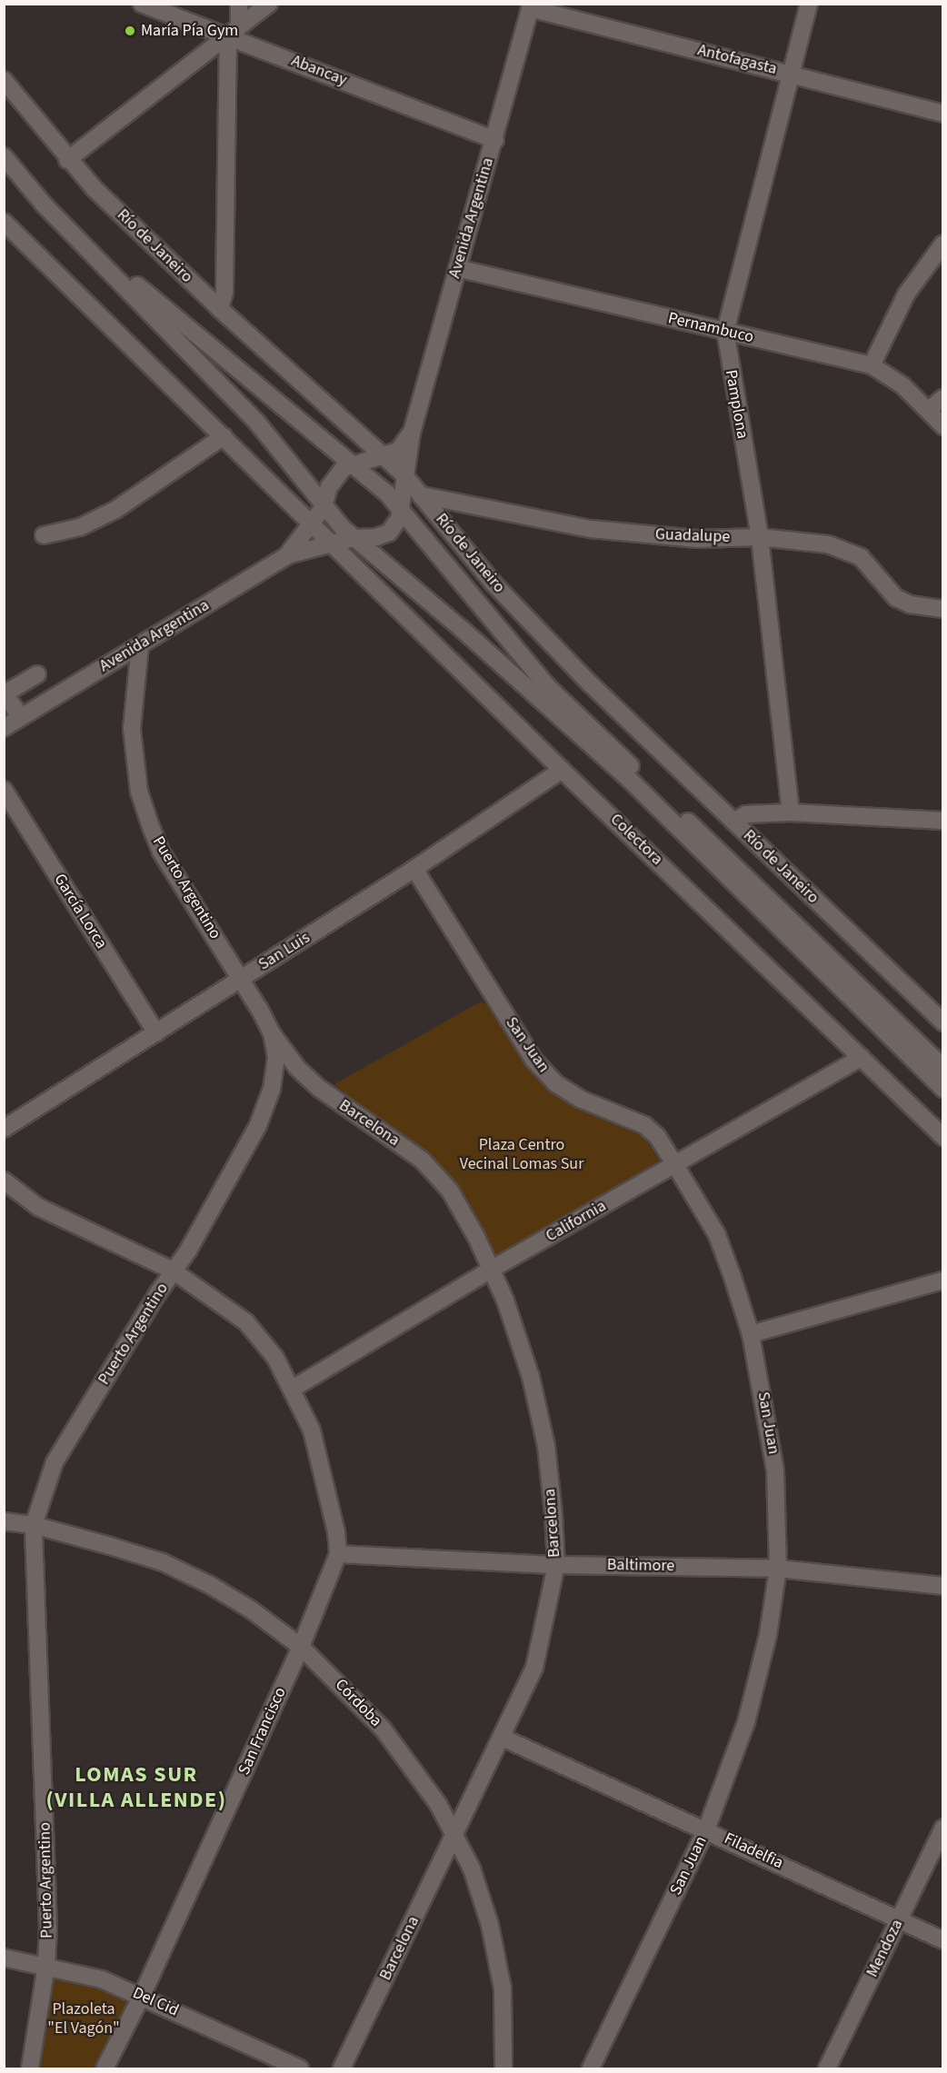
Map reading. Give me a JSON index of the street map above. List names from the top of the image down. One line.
{"streets":{"street":["Antofagasta","Abancay","Avenida Argentina","Río de Janeiro","Pernambuco","Pamplona","Guadalupe","Colectora","Puerto Argentino","García Lorca","San Luis","San Juan","Barcelona","California","Baltimore","Córdoba","San Francisco","Filadelfia","Mendoza","Del Cid"]},"crossings":[["Antofagasta","Avenida Argentina"],["Antofagasta","Pamplona"],["Abancay","Avenida Argentina"],["Avenida Argentina","Río de Janeiro"],["Avenida Argentina","Pernambuco"],["Avenida Argentina","Colectora"],["Avenida Argentina","Puerto Argentino"],["Río de Janeiro","Guadalupe"],["Pernambuco","Pamplona"],["Pamplona","Guadalupe"],["Colectora","San Luis"],["Colectora","California"],["Puerto Argentino","San Luis"],["Puerto Argentino","Barcelona"],["Puerto Argentino","Córdoba"],["Puerto Argentino","Del Cid"],["García Lorca","San Luis"],["San Luis","San Juan"],["San Juan","California"],["San Juan","Baltimore"],["San Juan","Filadelfia"],["Barcelona","California"],["Barcelona","Baltimore"],["Barcelona","Córdoba"],["Barcelona","Filadelfia"],["Baltimore","San Francisco"],["Córdoba","San Francisco"],["San Francisco","Del Cid"],["Filadelfia","Mendoza"]],"districts":["LOMAS SUR (VILLA ALLENDE)"],"parks":["Plaza Centro Vecinal Lomas Sur","Plazoleta \"El Vagón\""],"places":["María Pía Gym"]}
